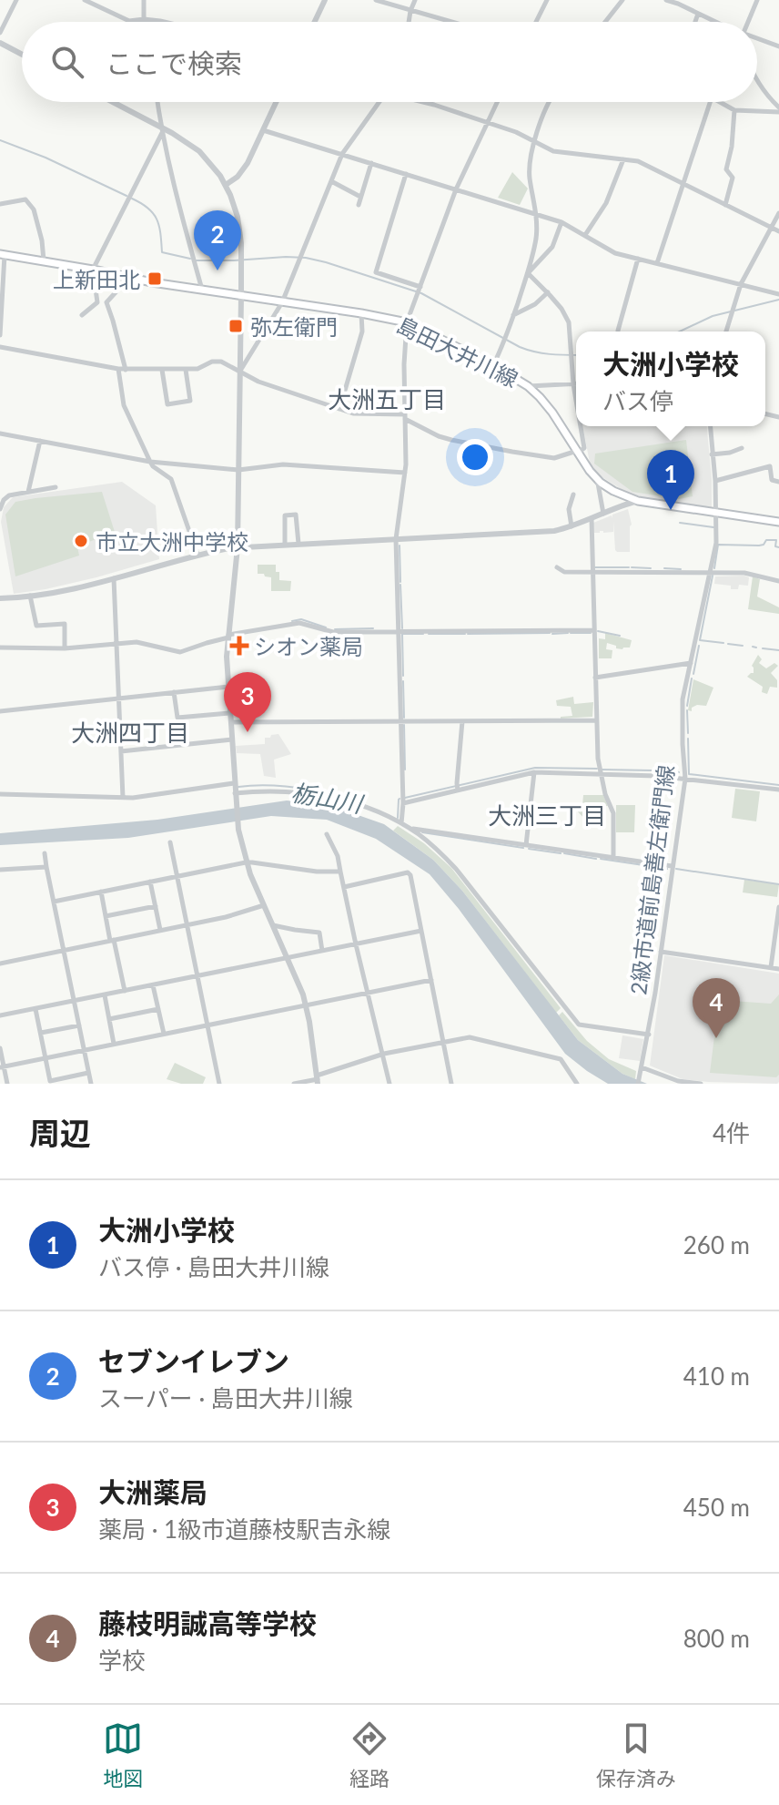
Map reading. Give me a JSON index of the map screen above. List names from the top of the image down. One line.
{"streets":{"main road":["島田大井川線"],"street":["2級市道前島善左衛門線"]},"crossings":[["島田大井川線","2級市道前島善左衛門線"]],"districts":["大洲五丁目","大洲四丁目","大洲三丁目"],"water":["栃山川"],"places":{"transit":["上新田北","弥左衛門"],"other":["市立大洲中学校"],"health":["シオン薬局"]},"page":{"search":"ここで検索","pins":["2","1","3","4"],"popup":["大洲小学校","バス停"],"heading":["周辺","4件"],"list":[{"mark":"1","name":"大洲小学校","note":"バス停 · 島田大井川線","value":"260 m"},{"mark":"2","name":"セブンイレブン","note":"スーパー · 島田大井川線","value":"410 m"},{"mark":"3","name":"大洲薬局","note":"薬局 · 1級市道藤枝駅吉永線","value":"450 m"},{"mark":"4","name":"藤枝明誠高等学校","note":"学校","value":"800 m"}],"nav":["地図","経路","保存済み"]}}
